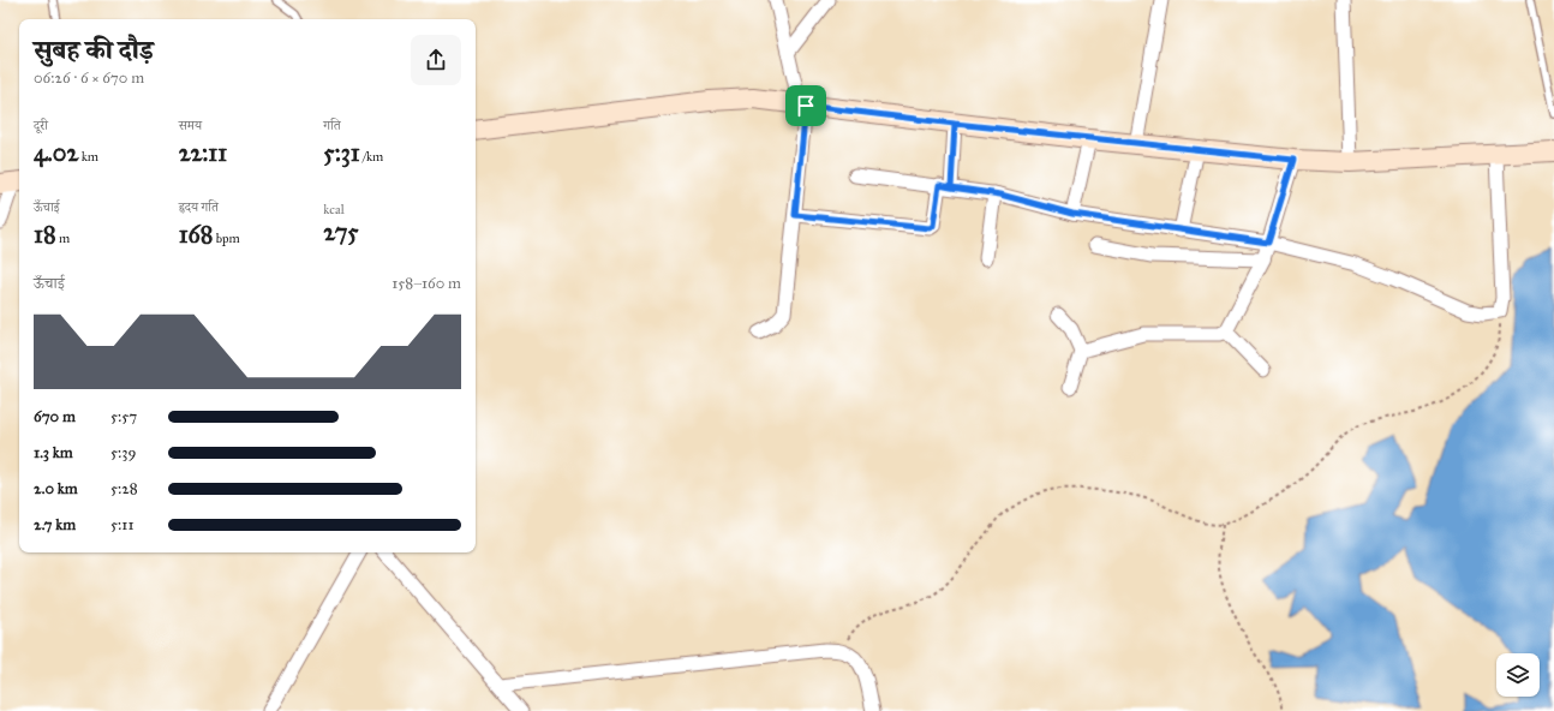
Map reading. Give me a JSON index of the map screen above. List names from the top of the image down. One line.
{"page":{"heading":["सुबह की दौड़","06:26 · 6 × 670 m"],"stats":[["दूरी","4.02 km"],["समय","22:11"],["गति","5:31 /km"],["ऊँचाई","18 m"],["हृदय गति","168 bpm"],["kcal","275"]],"chart":["ऊँचाई","158–160 m"],"list":[{"name":"670 m","note":"5:57"},{"name":"1.3 km","note":"5:39"},{"name":"2.0 km","note":"5:28"},{"name":"2.7 km","note":"5:11"}]}}
